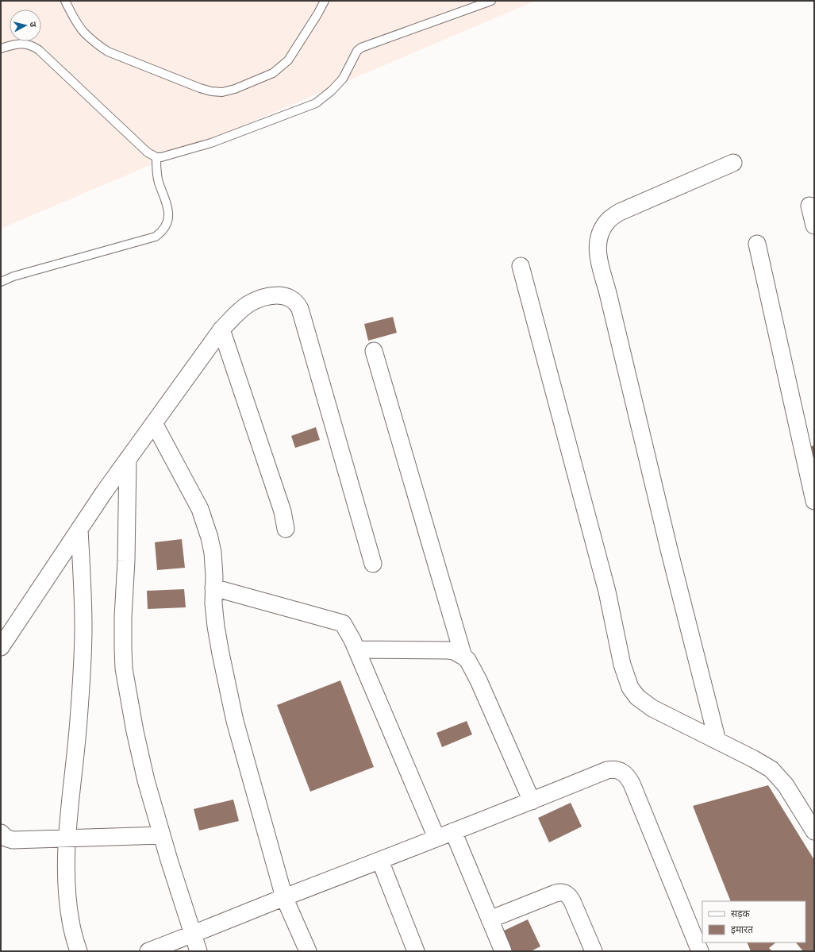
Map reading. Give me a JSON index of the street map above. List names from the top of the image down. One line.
{"legend":["सड़क","इमारत"],"north":"right"}
